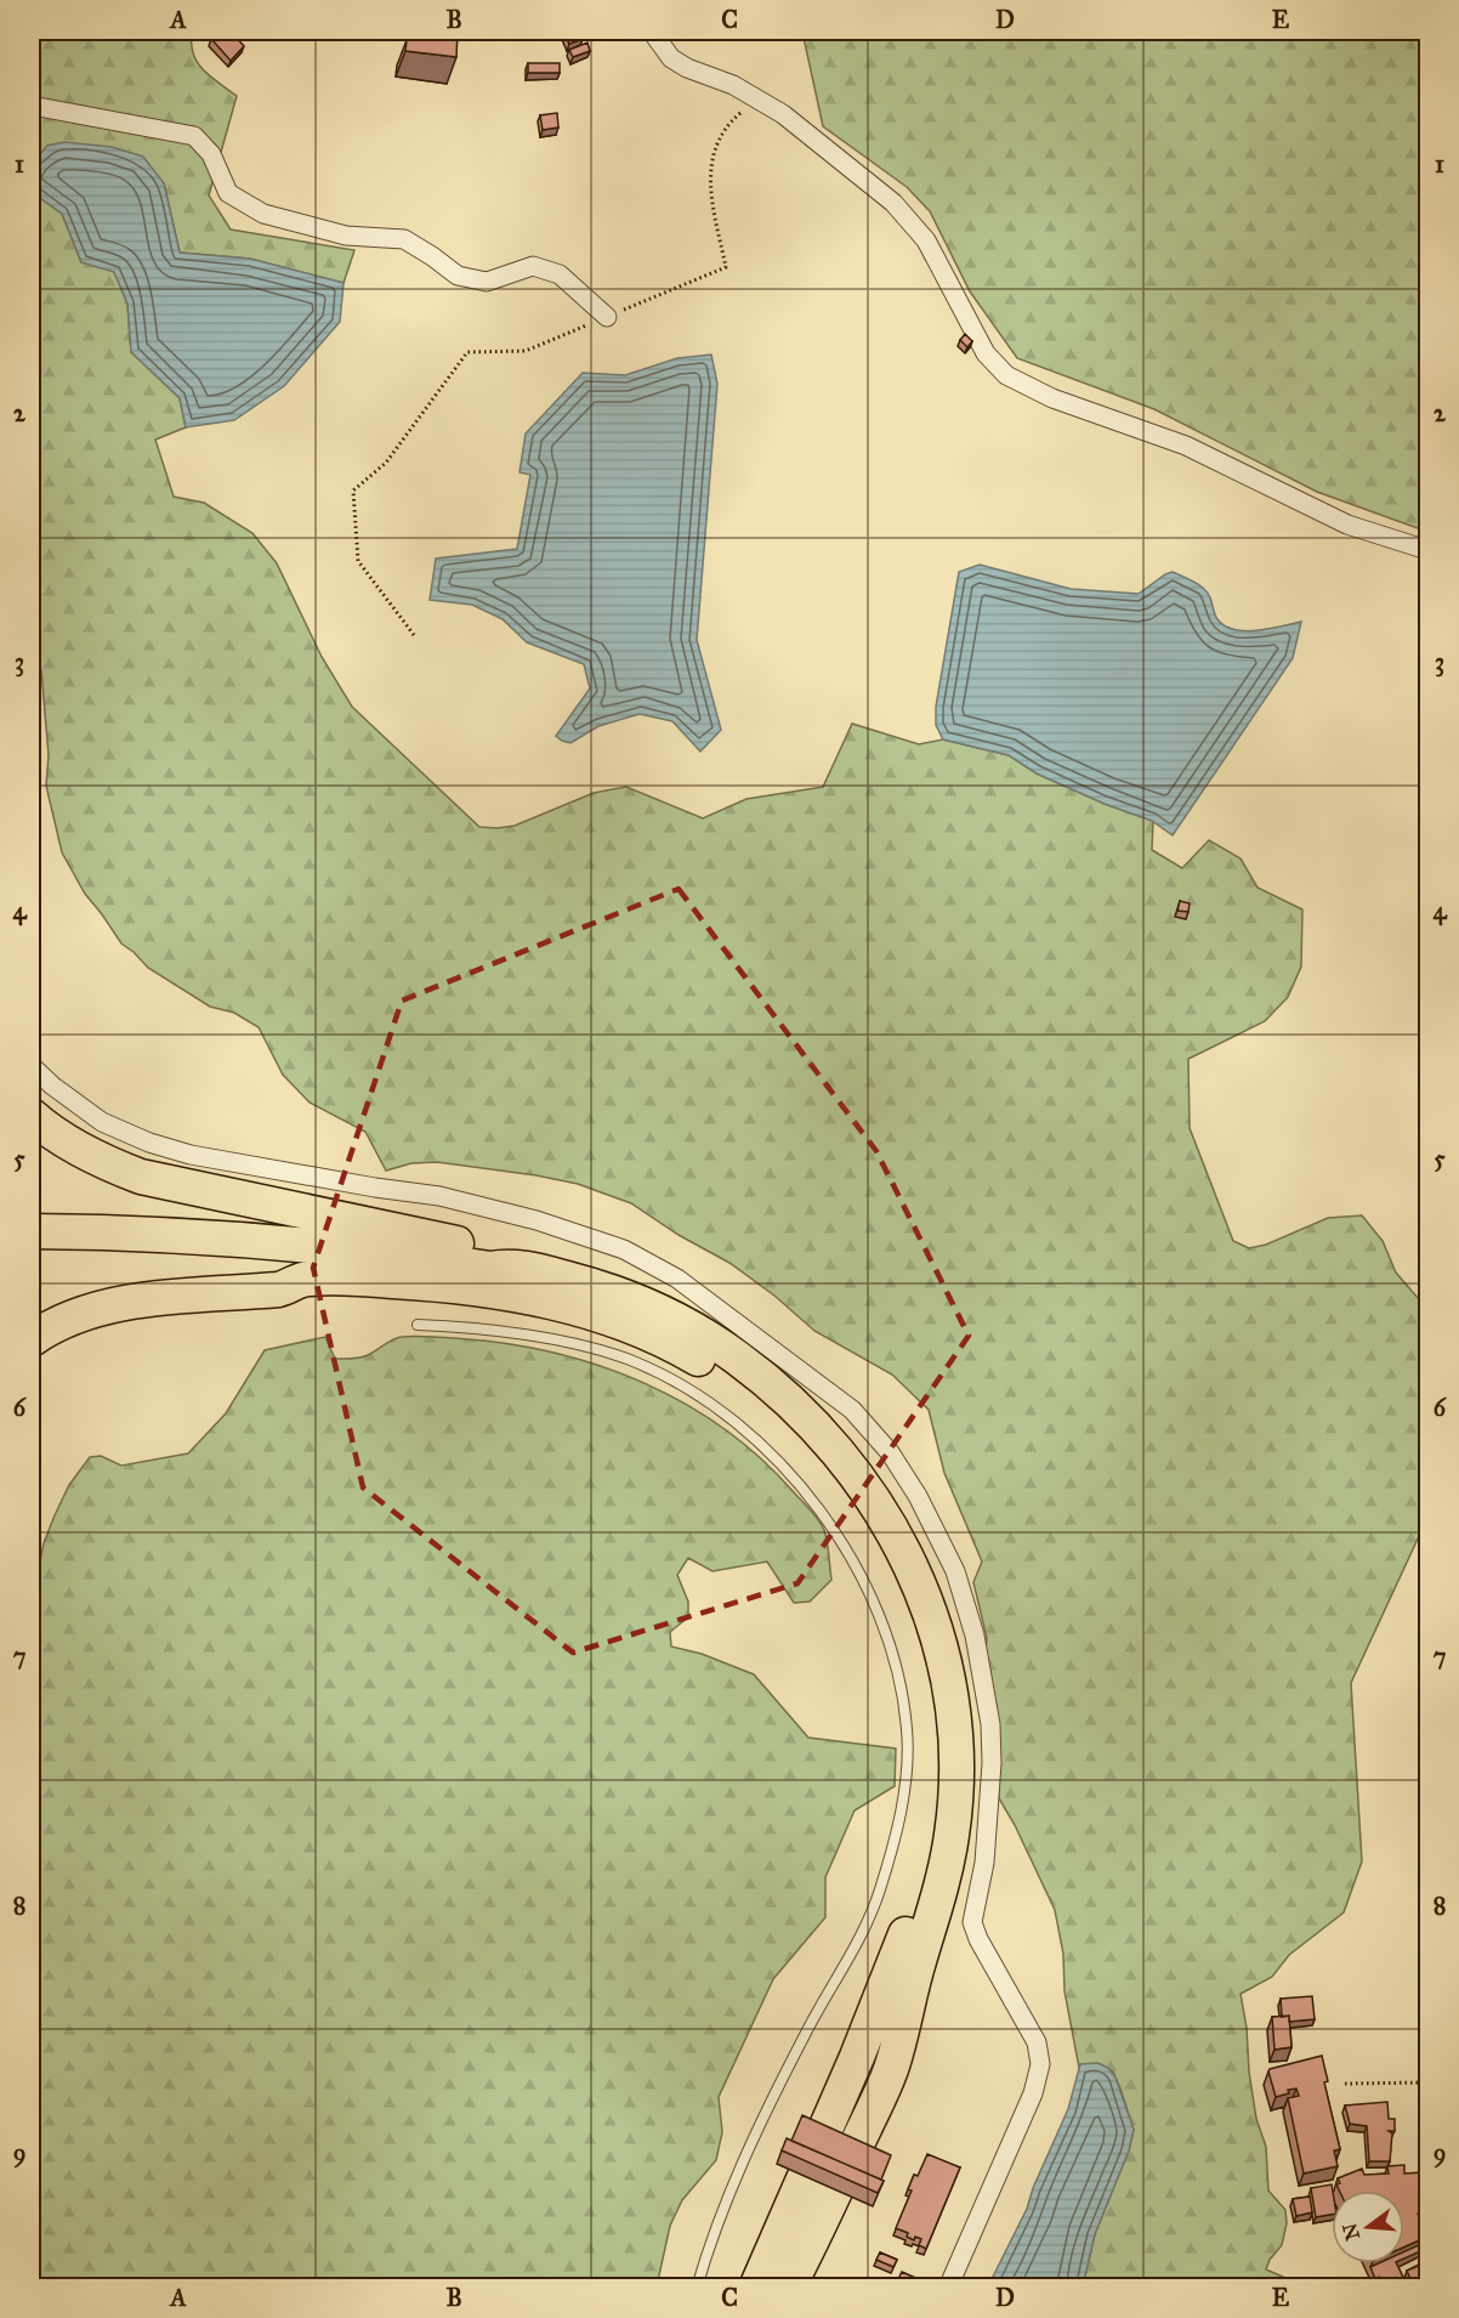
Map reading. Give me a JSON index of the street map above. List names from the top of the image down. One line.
{"north":"left","grid":{"columns":["A","B","C","D","E"],"rows":["1","2","3","4","5","6","7","8","9"]}}
